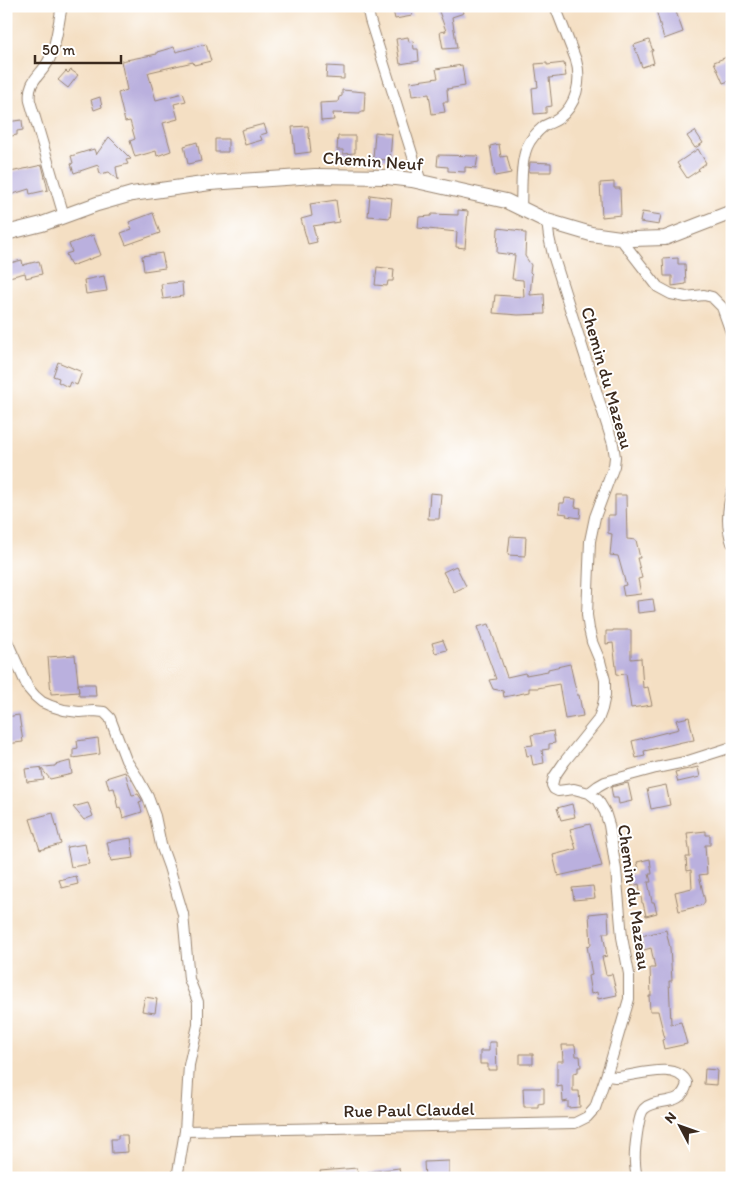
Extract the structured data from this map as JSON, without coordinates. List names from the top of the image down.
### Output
{
  "streets": {
    "main road": ["Chemin Neuf"],
    "street": ["Chemin du Mazeau", "Rue Paul Claudel"]
  },
  "crossings": [
    ["Chemin Neuf", "Chemin du Mazeau"],
    ["Chemin du Mazeau", "Rue Paul Claudel"]
  ],
  "scale_bar": "50 m",
  "north": "top left"
}
